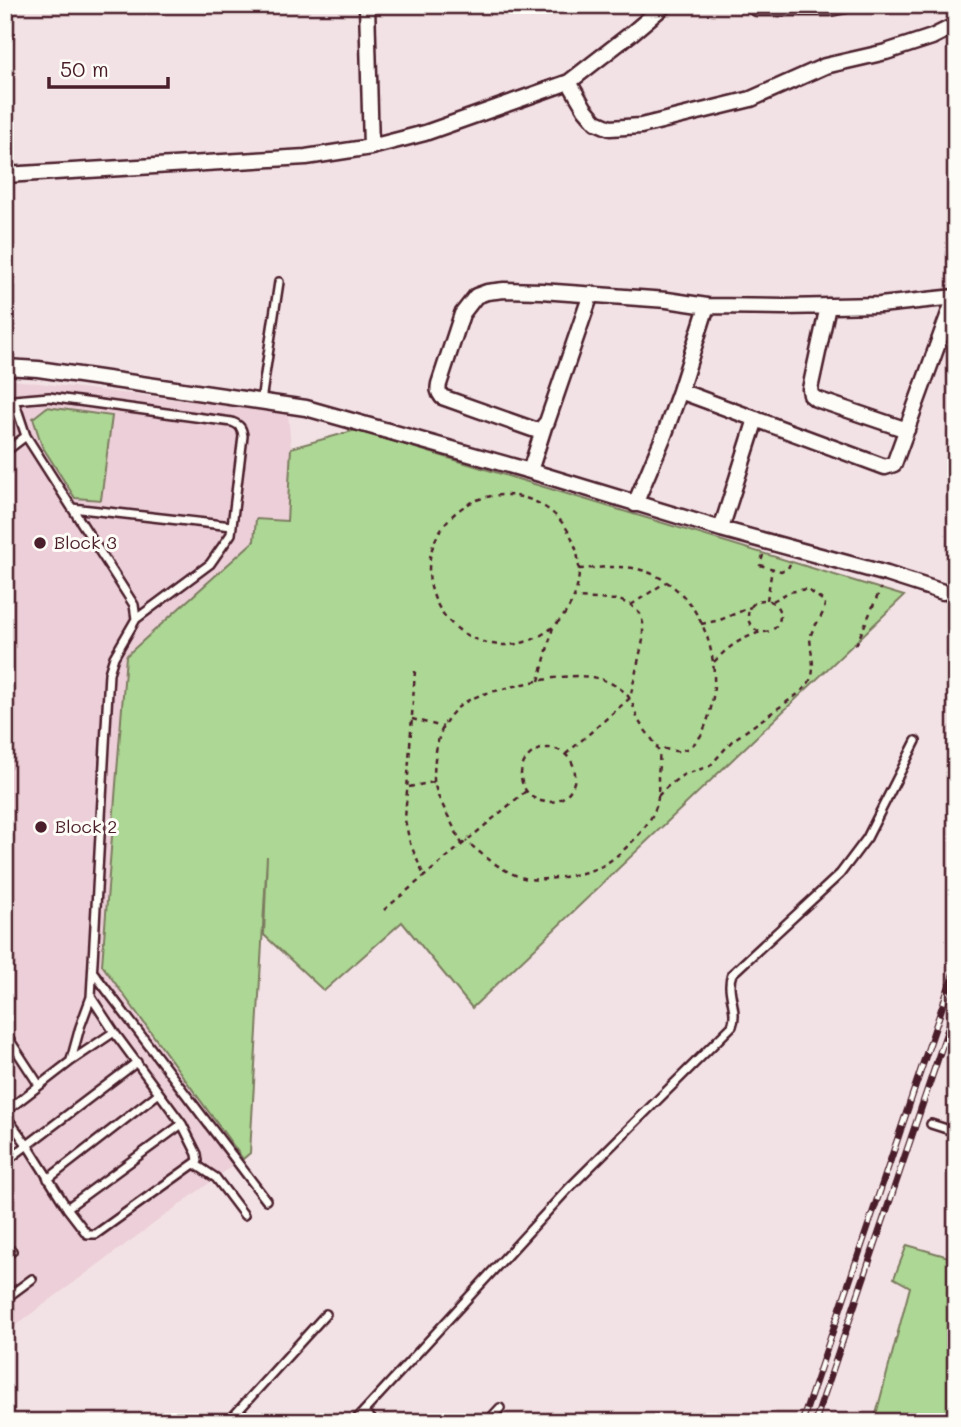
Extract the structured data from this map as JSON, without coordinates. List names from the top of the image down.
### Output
{
  "places": ["Block 3", "Block 2"],
  "scale_bar": "50 m"
}
